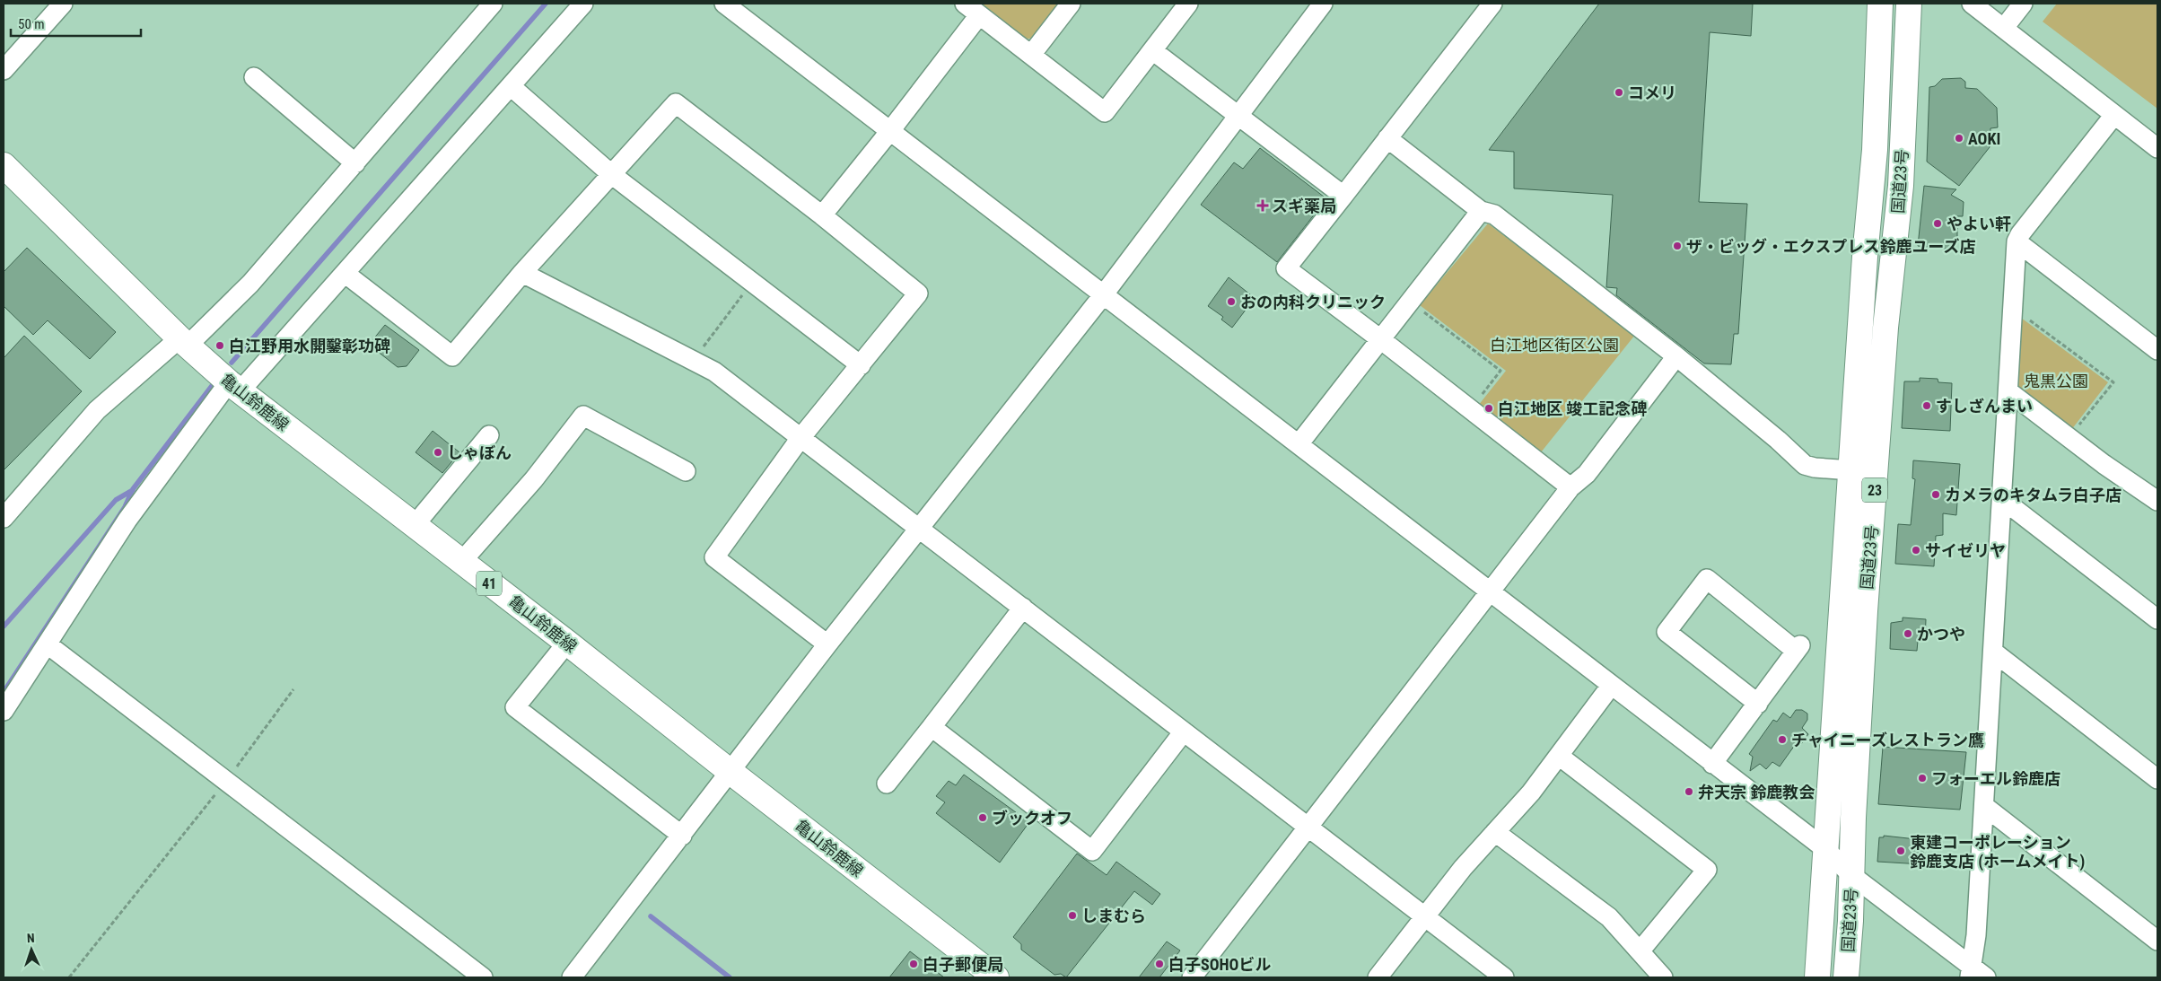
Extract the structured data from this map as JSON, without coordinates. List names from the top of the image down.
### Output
{
  "streets": {
    "main road": [
      "国道23号",
      "亀山鈴鹿線",
      "23",
      "41"
    ]
  },
  "parks": ["白江地区街区公園", "鬼黒公園"],
  "places": {
    "other": [
      "コメリ",
      "AOKI",
      "やよい軒",
      "ザ・ビッグ・エクスプレス鈴鹿ユーズ店",
      "おの内科クリニック",
      "白江野用水開鑿彰功碑",
      "すしざんまい",
      "白江地区 竣工記念碑",
      "しゃぼん",
      "カメラのキタムラ白子店",
      "サイゼリヤ",
      "かつや",
      "チャイニーズレストラン鷹",
      "フォーエル鈴鹿店",
      "弁天宗 鈴鹿教会",
      "ブックオフ",
      "東建コーポレーション 鈴鹿支店 (ホームメイト)",
      "しまむら",
      "白子郵便局",
      "白子SOHOビル"
    ],
    "health": ["スギ薬局"]
  },
  "scale_bar": "50 m",
  "north": "top"
}
